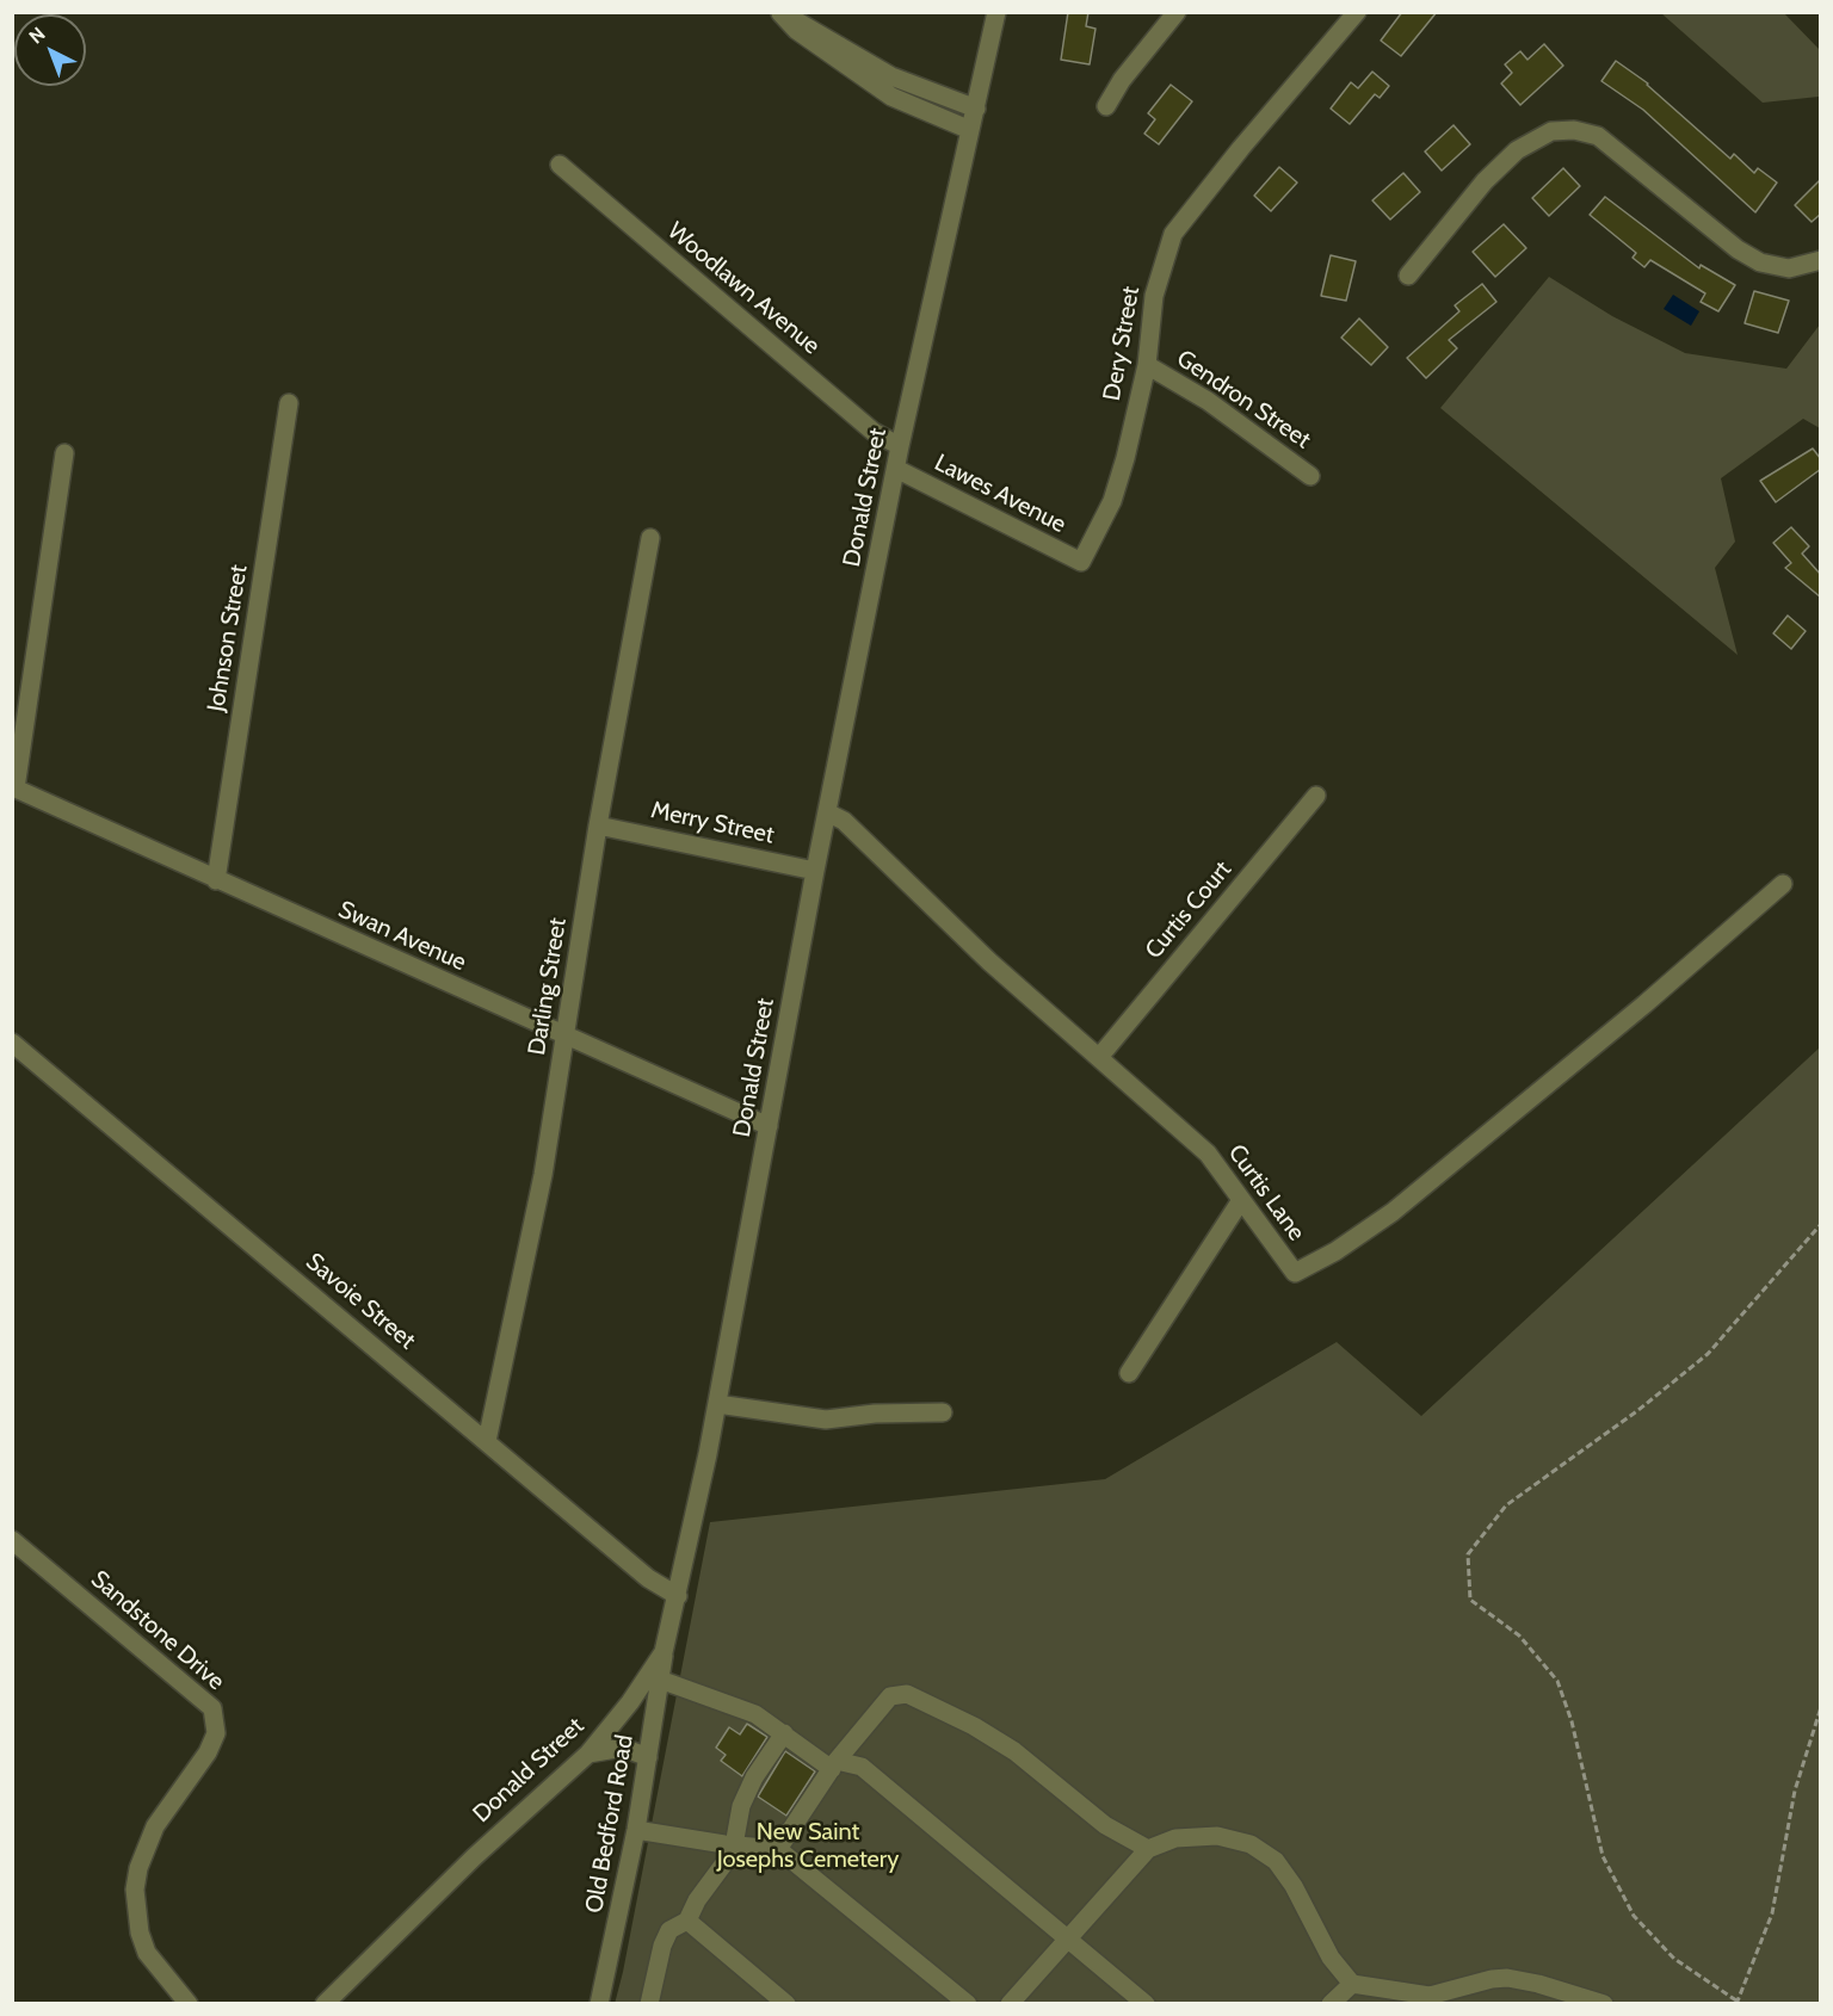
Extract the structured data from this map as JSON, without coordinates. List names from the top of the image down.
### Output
{
  "streets": {
    "street": [
      "Woodlawn Avenue",
      "Dery Street",
      "Gendron Street",
      "Lawes Avenue",
      "Donald Street",
      "Johnson Street",
      "Merry Street",
      "Curtis Court",
      "Swan Avenue",
      "Darling Street",
      "Curtis Lane",
      "Savoie Street",
      "Sandstone Drive",
      "Old Bedford Road"
    ]
  },
  "crossings": [
    ["Woodlawn Avenue", "Donald Street"],
    ["Dery Street", "Gendron Street"],
    ["Dery Street", "Lawes Avenue"],
    ["Lawes Avenue", "Donald Street"],
    ["Donald Street", "Merry Street"],
    ["Donald Street", "Swan Avenue"],
    ["Donald Street", "Curtis Lane"],
    ["Donald Street", "Savoie Street"],
    ["Donald Street", "Old Bedford Road"],
    ["Johnson Street", "Swan Avenue"],
    ["Merry Street", "Darling Street"],
    ["Curtis Court", "Curtis Lane"],
    ["Swan Avenue", "Darling Street"],
    ["Darling Street", "Savoie Street"]
  ],
  "parks": ["New Saint Josephs Cemetery"],
  "north": "top left"
}
